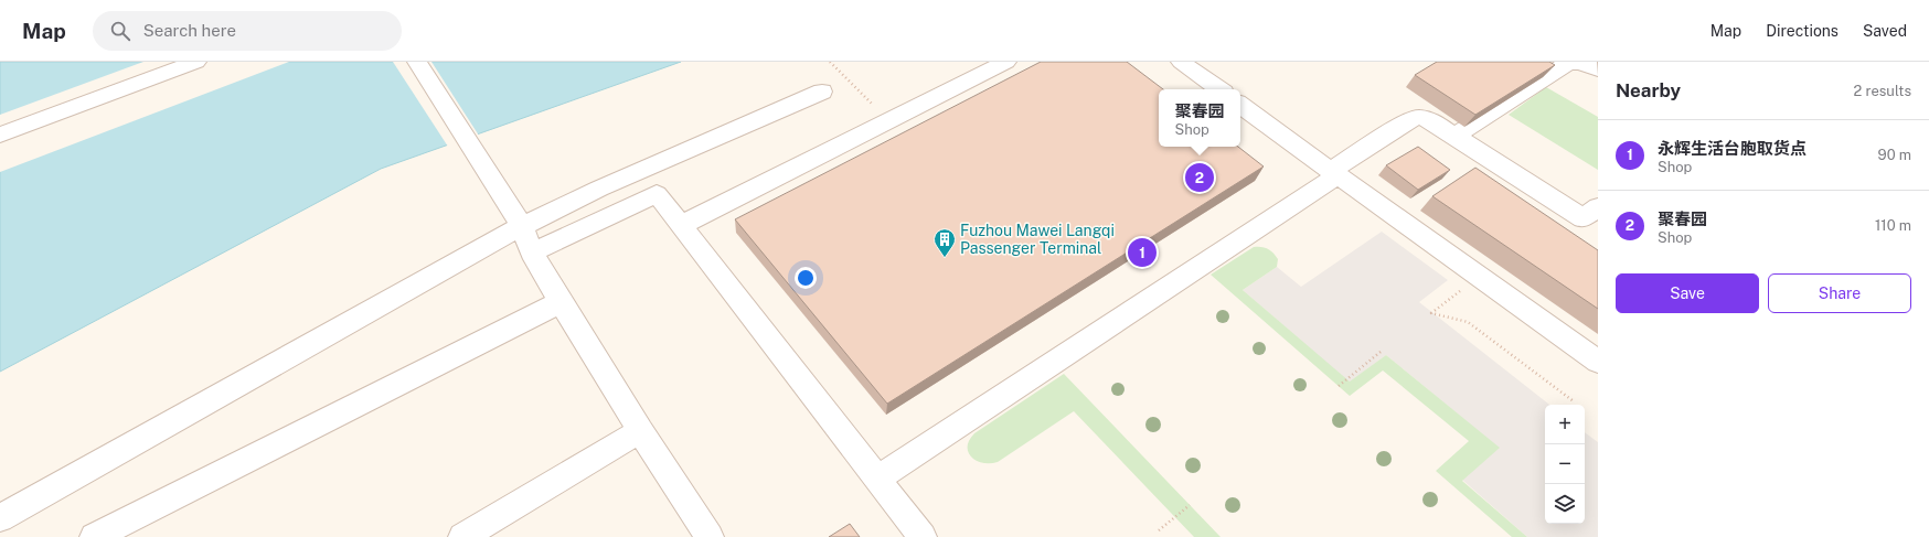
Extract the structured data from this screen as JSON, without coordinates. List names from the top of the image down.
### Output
{
  "places": {
    "building": ["Fuzhou Mawei Langqi Passenger Terminal"]
  },
  "page": {
    "header": "Map",
    "search": "Search here",
    "nav": ["Map", "Directions", "Saved"],
    "heading": ["Nearby", "2 results"],
    "popup": ["聚春园", "Shop"],
    "list": [
      {
        "mark": "1",
        "name": "永辉生活台胞取货点",
        "note": "Shop",
        "value": "90 m"
      },
      {
        "mark": "2",
        "name": "聚春园",
        "note": "Shop",
        "value": "110 m"
      }
    ],
    "pins": ["2", "1"],
    "buttons": ["Save", "Share"],
    "map_buttons": ["+", "−"]
  }
}
